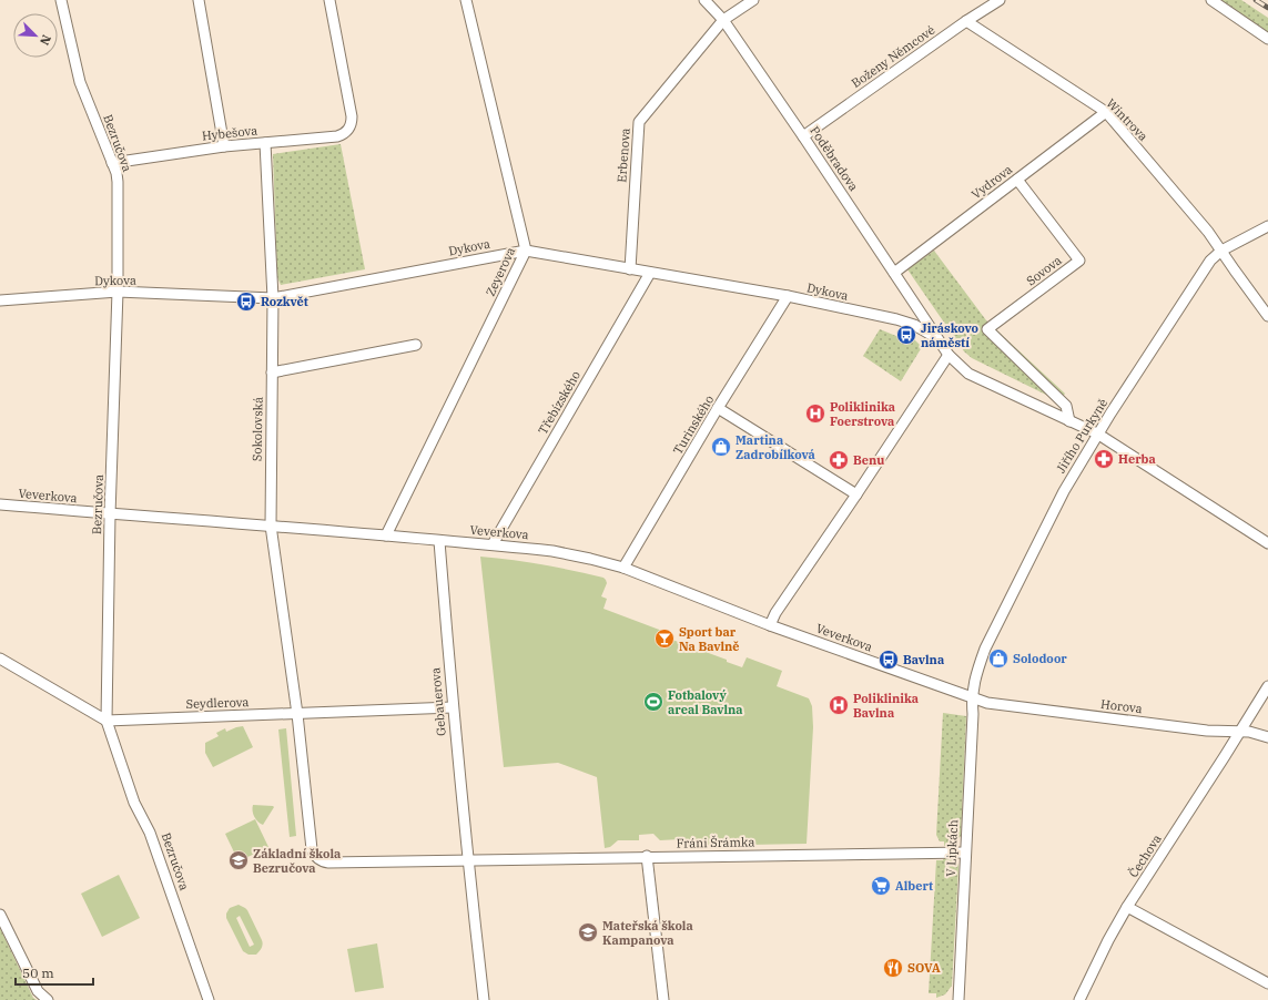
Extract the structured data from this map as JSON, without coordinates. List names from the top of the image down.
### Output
{
  "streets": {
    "street": [
      "Boženy Němcové",
      "Wintrova",
      "Hybešova",
      "Bezručova",
      "Erbenova",
      "Poděbradova",
      "Vydrova",
      "Dykova",
      "Sovova",
      "Zeyerova",
      "Třebízského",
      "Turinského",
      "Sokolovská",
      "Jiřího Purkyně",
      "Veverkova",
      "Gebauerova",
      "Seydlerova",
      "Horova",
      "Fráni Šrámka",
      "V Lipkách",
      "Čechova"
    ]
  },
  "crossings": [
    ["Boženy Němcové", "Wintrova"],
    ["Boženy Němcové", "Poděbradova"],
    ["Wintrova", "Vydrova"],
    ["Wintrova", "Jiřího Purkyně"],
    ["Hybešova", "Bezručova"],
    ["Hybešova", "Sokolovská"],
    ["Bezručova", "Dykova"],
    ["Bezručova", "Veverkova"],
    ["Bezručova", "Seydlerova"],
    ["Erbenova", "Poděbradova"],
    ["Erbenova", "Dykova"],
    ["Poděbradova", "Vydrova"],
    ["Poděbradova", "Dykova"],
    ["Vydrova", "Sovova"],
    ["Dykova", "Zeyerova"],
    ["Dykova", "Třebízského"],
    ["Dykova", "Turinského"],
    ["Dykova", "Sokolovská"],
    ["Zeyerova", "Veverkova"],
    ["Třebízského", "Veverkova"],
    ["Turinského", "Veverkova"],
    ["Sokolovská", "Veverkova"],
    ["Sokolovská", "Seydlerova"],
    ["Jiřího Purkyně", "Veverkova"],
    ["Jiřího Purkyně", "Horova"],
    ["Jiřího Purkyně", "V Lipkách"],
    ["Veverkova", "Gebauerova"],
    ["Veverkova", "Horova"],
    ["Veverkova", "V Lipkách"],
    ["Gebauerova", "Seydlerova"],
    ["Gebauerova", "Fráni Šrámka"],
    ["Horova", "V Lipkách"],
    ["Horova", "Čechova"],
    ["Fráni Šrámka", "V Lipkách"]
  ],
  "places": {
    "bus stop": ["Rozkvět", "Jiráskovo náměstí", "Bavlna"],
    "hospital": ["Poliklinika Foerstrova", "Poliklinika Bavlna"],
    "shop": ["Martina Zadrobílková", "Solodoor"],
    "pharmacy": ["Herba", "Benu"],
    "bar": ["Sport bar Na Bavlně"],
    "sports": ["Fotbalový areal Bavlna"],
    "school or university": ["Základní škola Bezručova", "Mateřská škola Kampanova"],
    "supermarket": ["Albert"],
    "restaurant": ["SOVA"]
  },
  "scale_bar": "50 m",
  "north": "bottom right"
}
